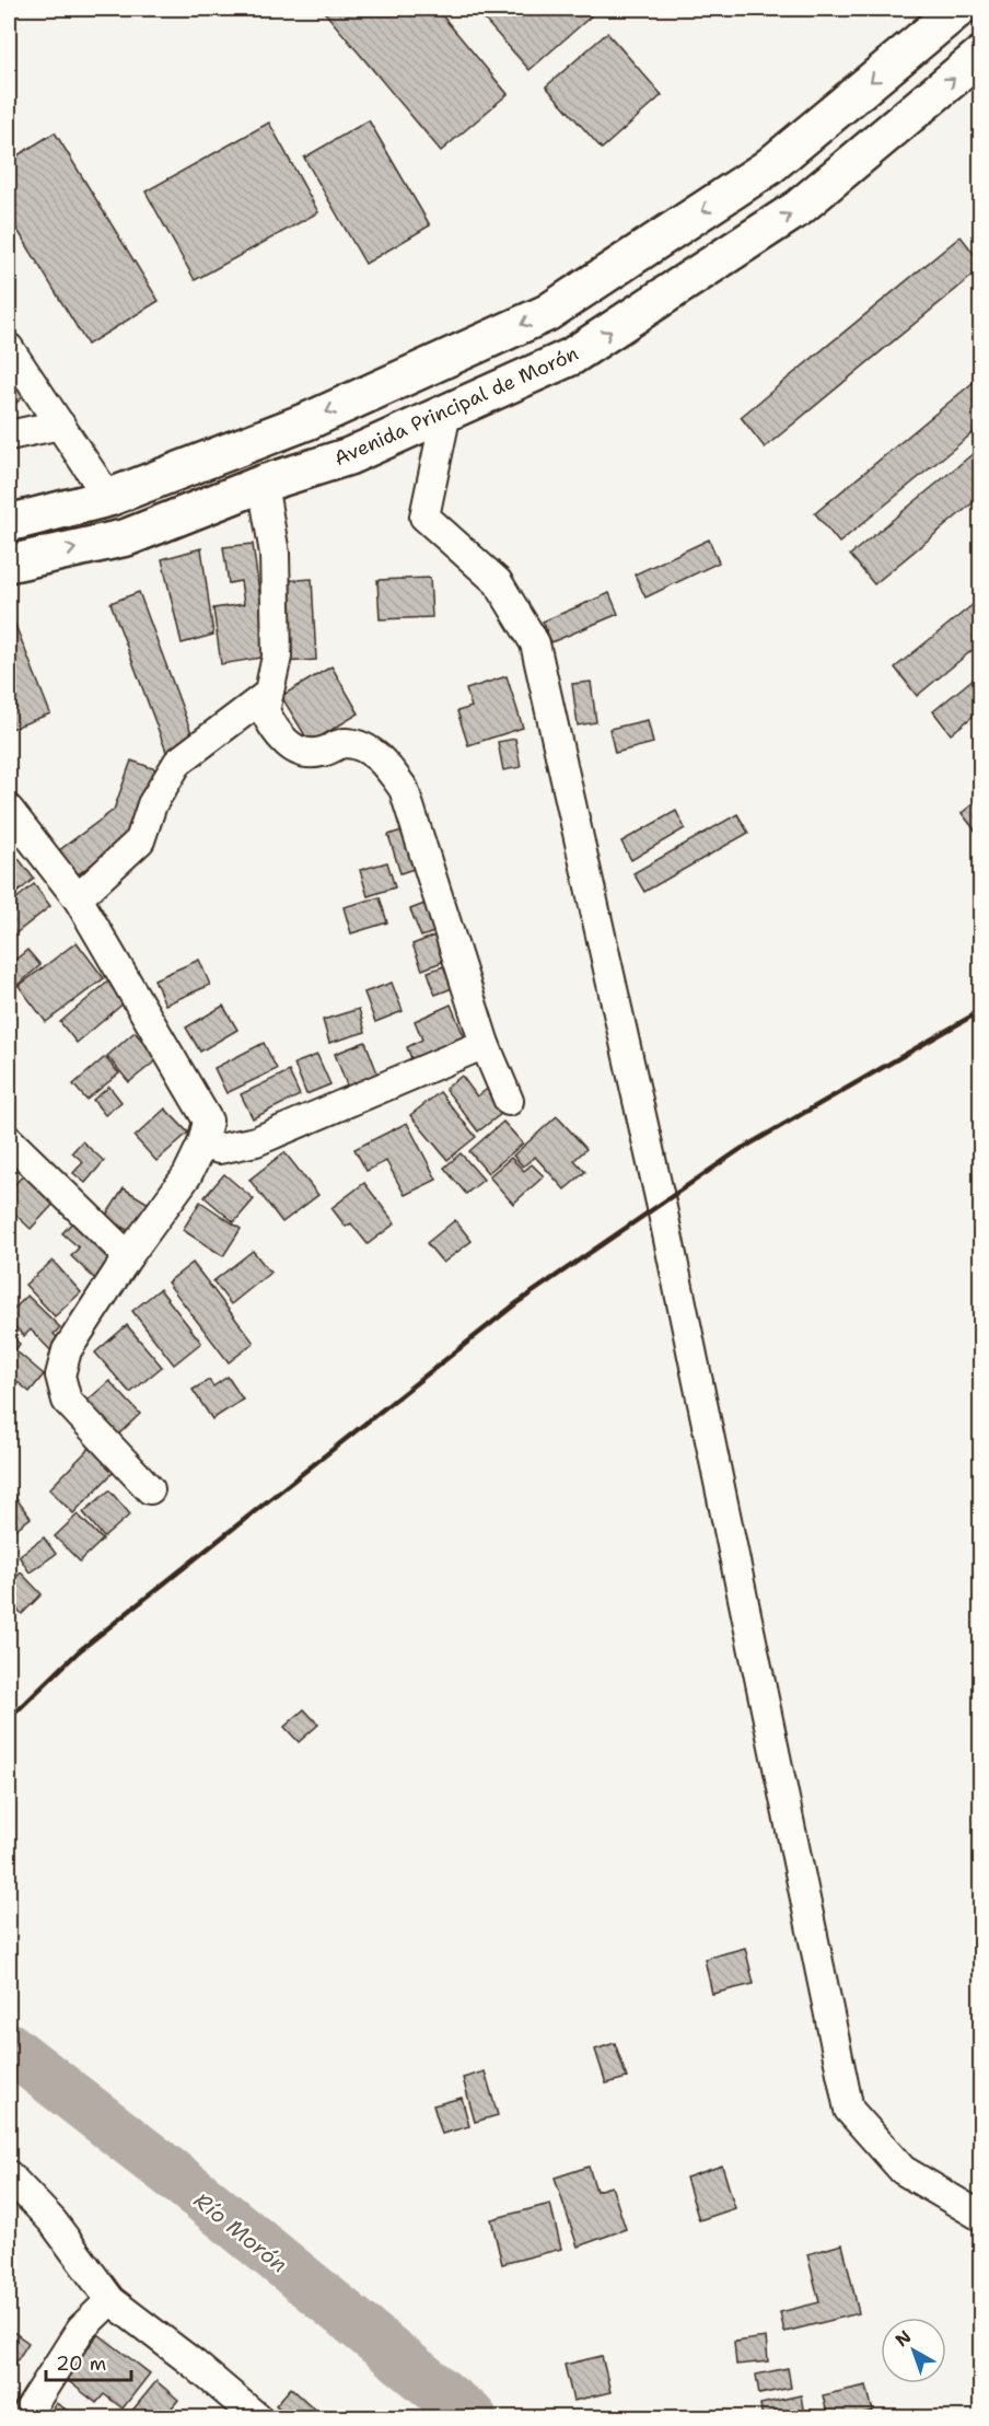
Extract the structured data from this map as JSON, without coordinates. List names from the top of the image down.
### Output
{
  "streets": {
    "main road": ["Avenida Principal de Morón"]
  },
  "water": ["Río Morón"],
  "scale_bar": "20 m",
  "north": "top left"
}
